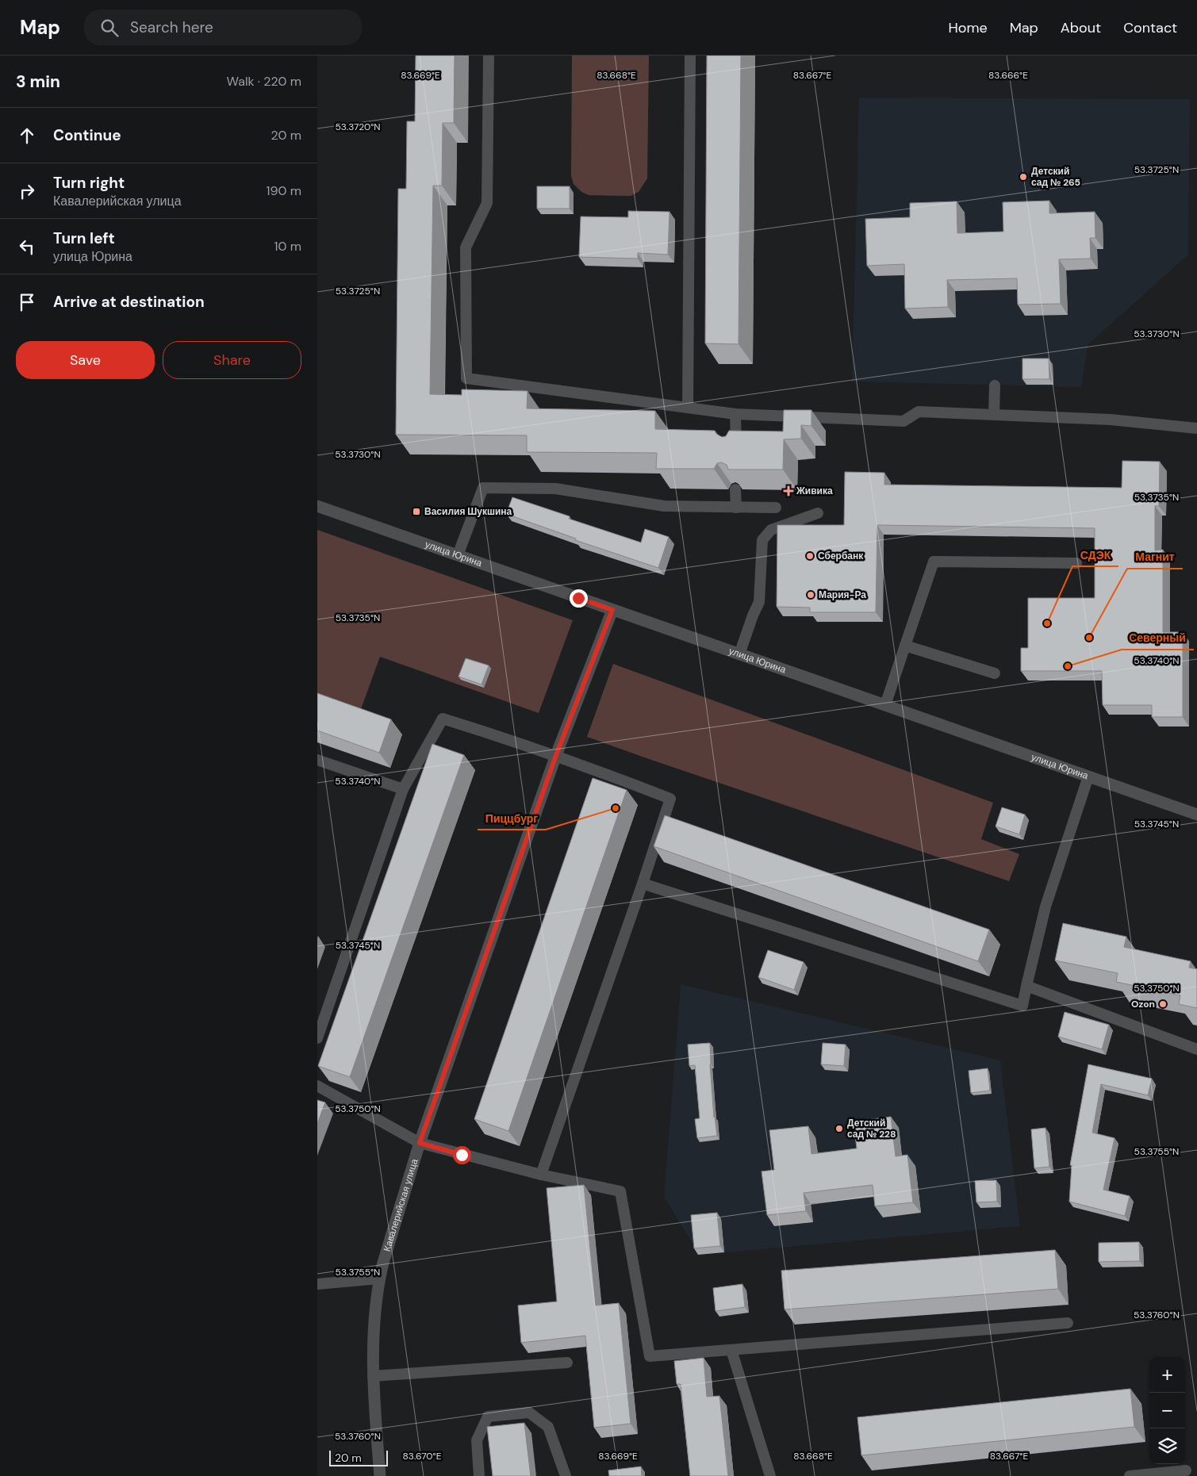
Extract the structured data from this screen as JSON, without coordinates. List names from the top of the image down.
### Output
{
  "streets": {
    "street": ["улица Юрина", "Кавалерийская улица"]
  },
  "crossings": [
    ["улица Юрина", "Кавалерийская улица"]
  ],
  "places": {
    "other": [
      "Детский сад № 265",
      "Сбербанк",
      "Мария-Ра",
      "СДЭК",
      "Магнит",
      "Северный",
      "Пиццбург",
      "Ozon",
      "Детский сад № 228"
    ],
    "health": ["Живика"],
    "transit": ["Василия Шукшина"]
  },
  "scale_bar": "20 m",
  "page": {
    "header": "Map",
    "search": "Search here",
    "nav": [
      "Home",
      "Map",
      "About",
      "Contact"
    ],
    "heading": ["3 min", "Walk · 220 m"],
    "list": [
      ["Continue", "20 m"],
      ["Turn right", "Кавалерийская улица", "190 m"],
      ["Turn left", "улица Юрина", "10 m"],
      "Arrive at destination"
    ],
    "buttons": ["Save", "Share"],
    "map_buttons": ["+", "−"],
    "scale": "20 m"
  },
  "coordinates": [
    "83.669°E",
    "83.668°E",
    "83.667°E",
    "83.666°E",
    "53.3720°N",
    "53.3725°N",
    "53.3730°N",
    "53.3735°N",
    "53.3740°N",
    "53.3745°N",
    "53.3750°N",
    "53.3755°N",
    "53.3760°N",
    "83.670°E"
  ]
}
